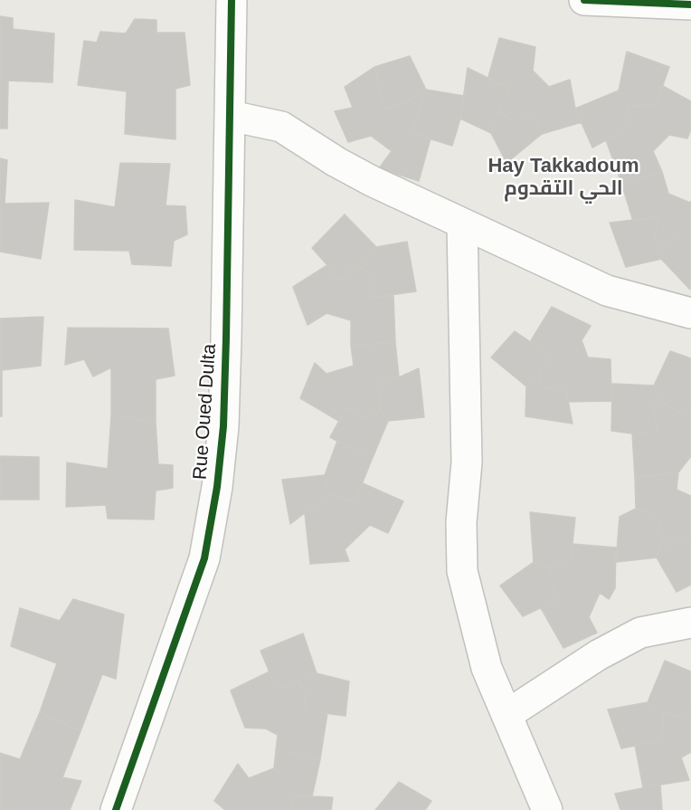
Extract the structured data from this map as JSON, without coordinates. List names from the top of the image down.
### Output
{
  "streets": {
    "street": ["Rue Oued Dulta"]
  },
  "districts": ["Hay Takkadoum الحي التقدوم"]
}
